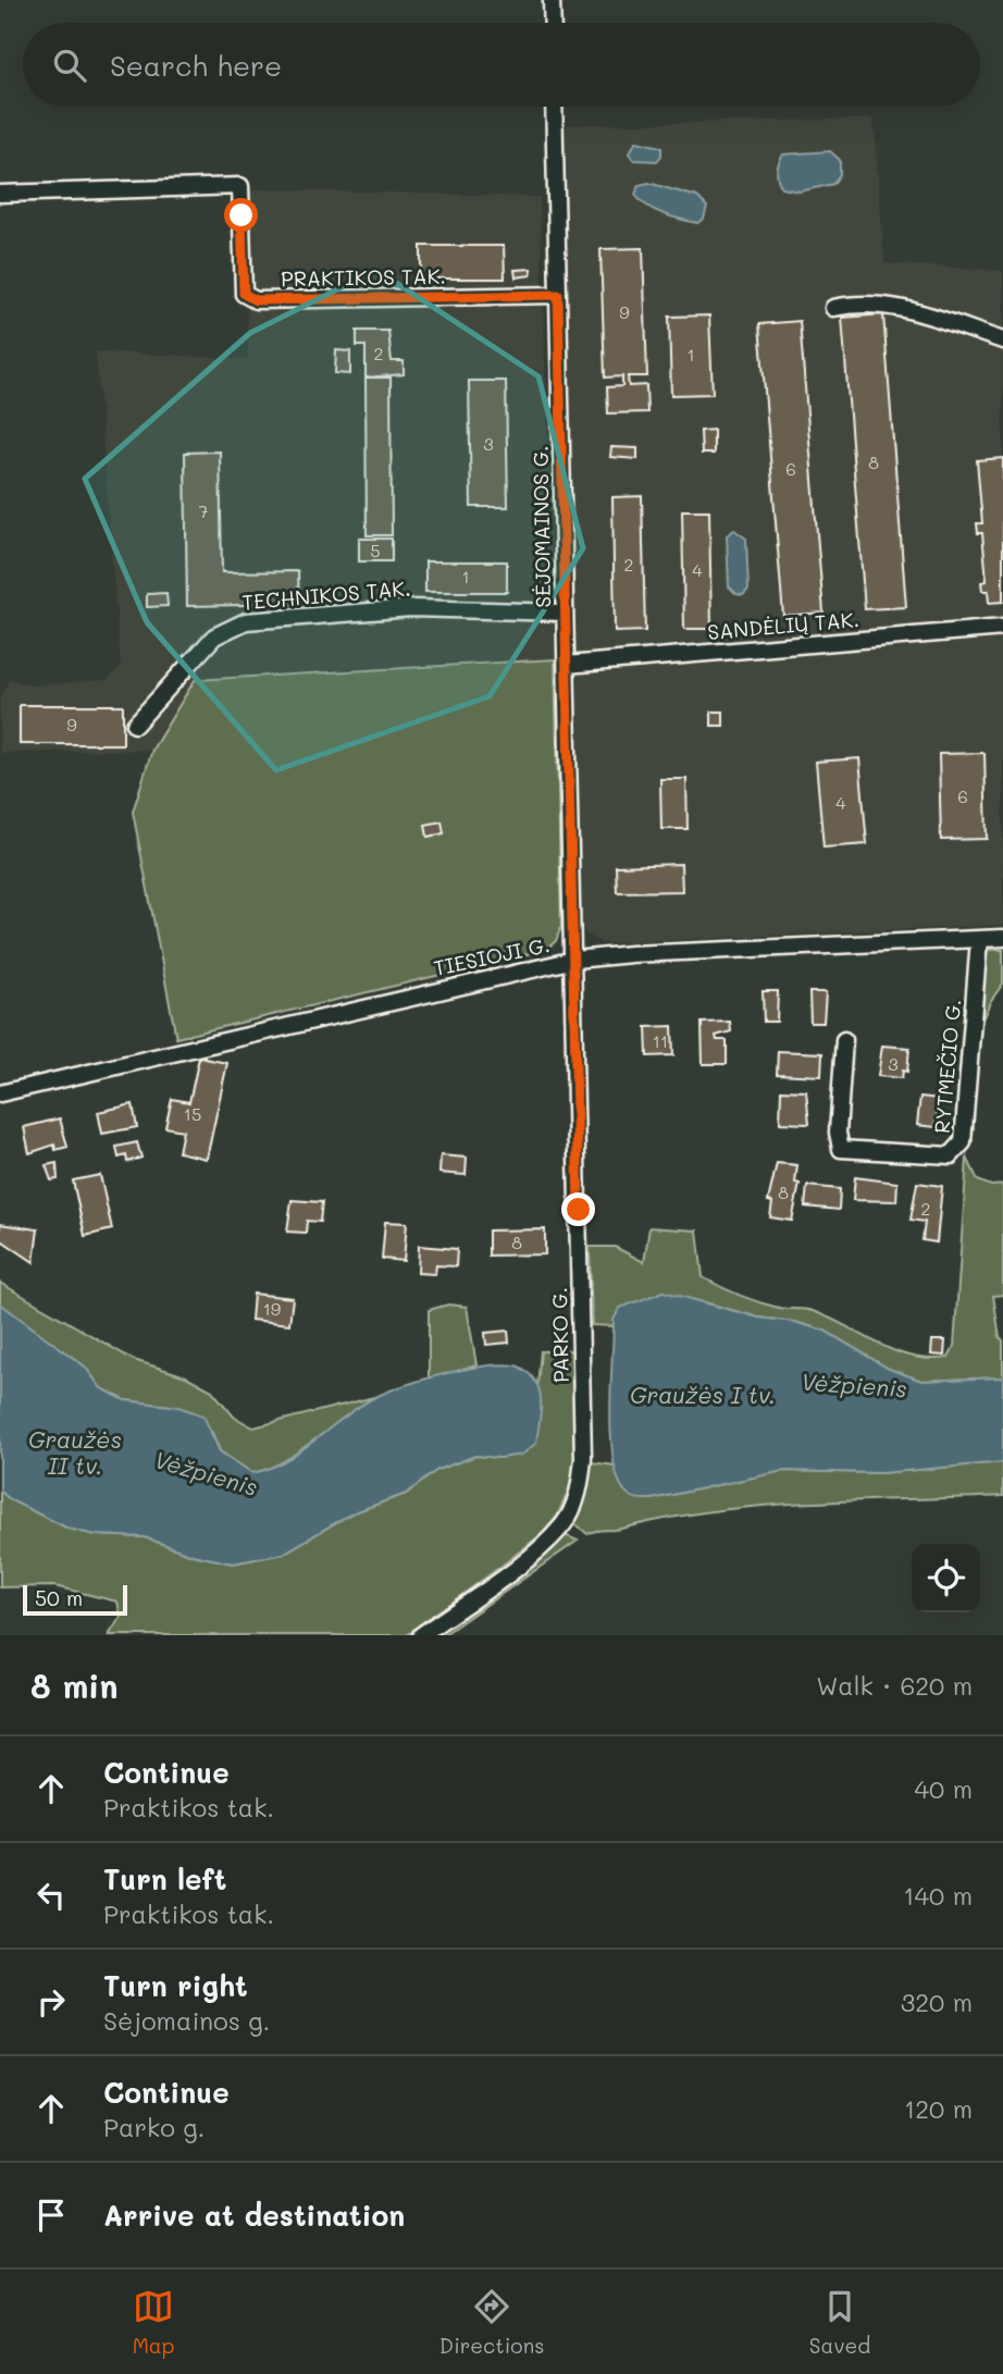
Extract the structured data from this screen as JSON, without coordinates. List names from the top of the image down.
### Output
{
  "streets": {
    "street": [
      "PRAKTIKOS TAK.",
      "SĖJOMAINOS G.",
      "TECHNIKOS TAK.",
      "SANDĖLIŲ TAK.",
      "TIESIOJI G.",
      "RYTMEČIO G.",
      "PARKO G."
    ]
  },
  "crossings": [
    ["PRAKTIKOS TAK.", "SĖJOMAINOS G."],
    ["SĖJOMAINOS G.", "TECHNIKOS TAK."],
    ["SĖJOMAINOS G.", "SANDĖLIŲ TAK."],
    ["SĖJOMAINOS G.", "TIESIOJI G."],
    ["SĖJOMAINOS G.", "PARKO G."],
    ["TIESIOJI G.", "RYTMEČIO G."],
    ["TIESIOJI G.", "PARKO G."]
  ],
  "water": ["Vėžpienis", "Graužės I tv.", "Graužės II tv."],
  "house_numbers": [
    "9",
    "2",
    "1",
    "3",
    "8",
    "6",
    "7",
    "5",
    "2",
    "4",
    "1",
    "9",
    "6",
    "4",
    "11",
    "3",
    "15",
    "8",
    "2",
    "8",
    "19"
  ],
  "scale_bar": "50 m",
  "page": {
    "search": "Search here",
    "scale": "50 m",
    "heading": ["8 min", "Walk · 620 m"],
    "list": [
      ["Continue", "Praktikos tak.", "40 m"],
      ["Turn left", "Praktikos tak.", "140 m"],
      ["Turn right", "Sėjomainos g.", "320 m"],
      ["Continue", "Parko g.", "120 m"],
      "Arrive at destination"
    ],
    "nav": ["Map", "Directions", "Saved"]
  }
}
